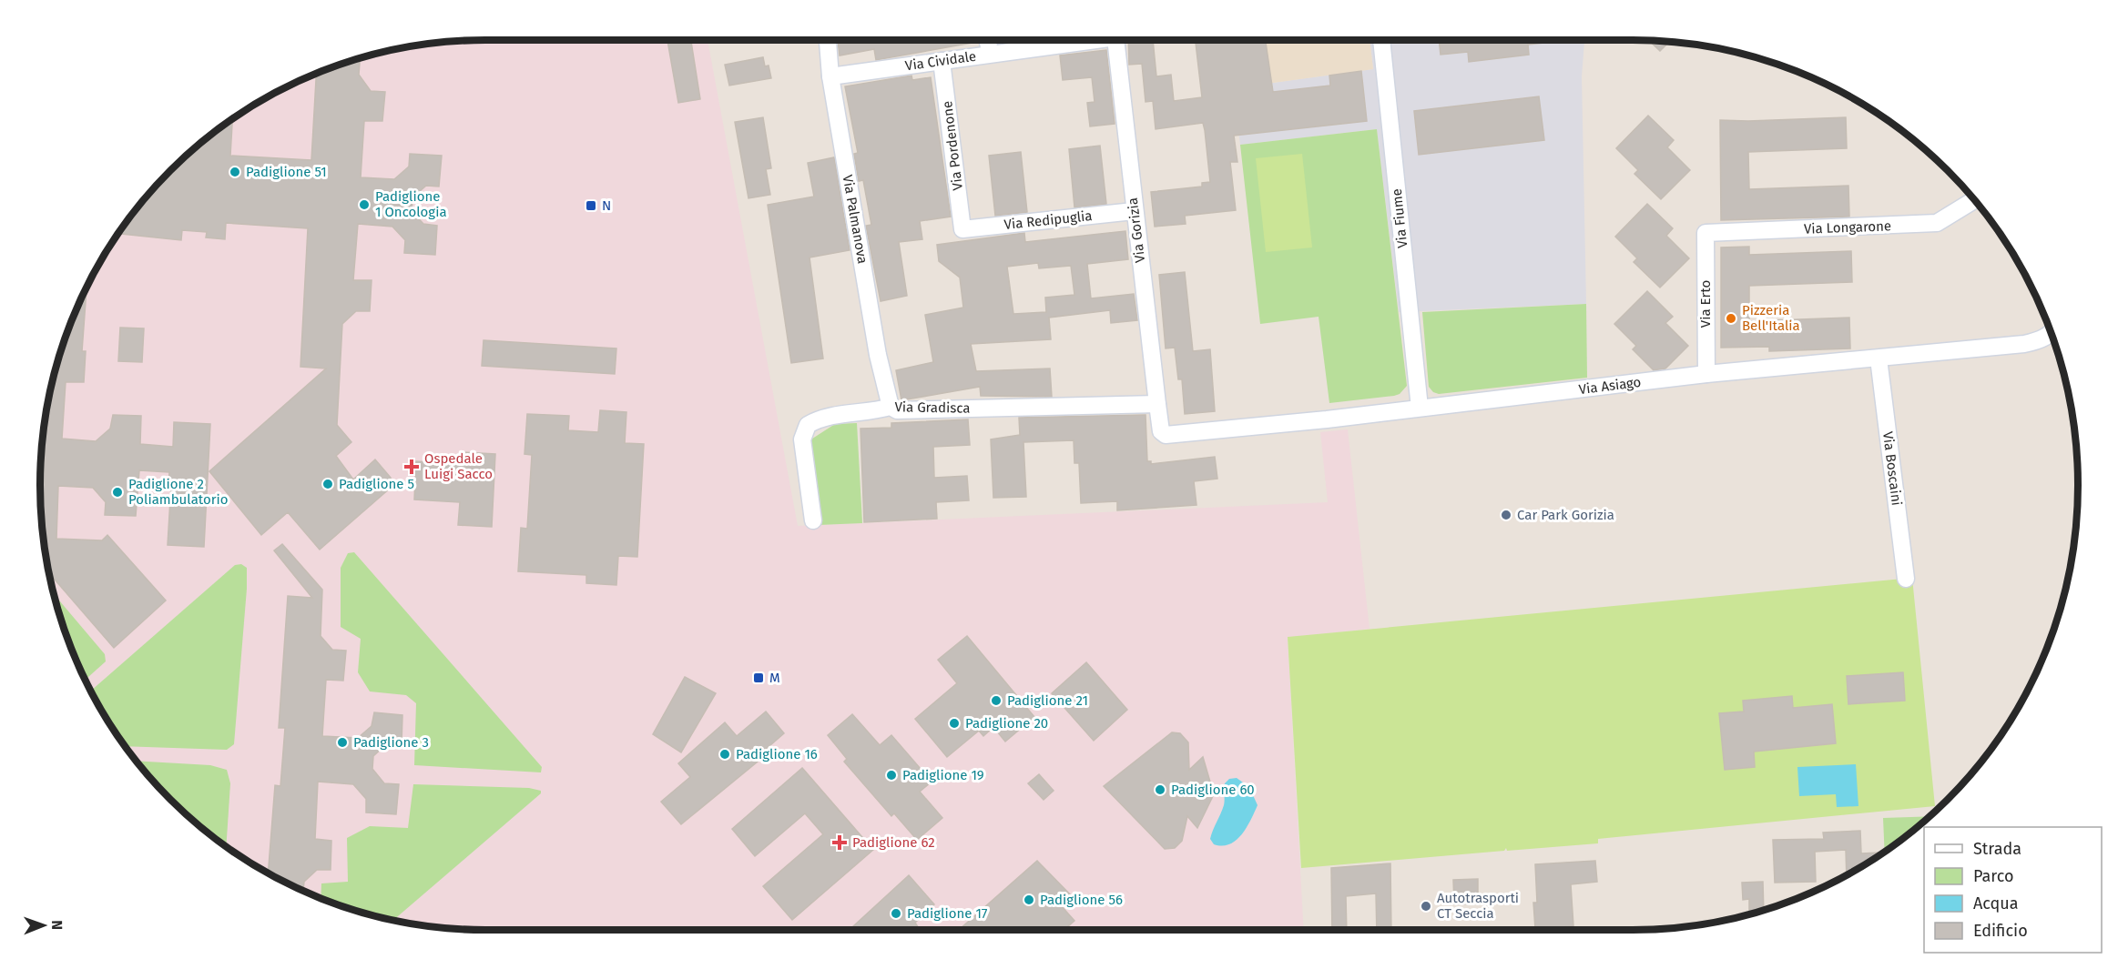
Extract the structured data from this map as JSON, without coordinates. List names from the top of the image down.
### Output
{
  "streets": {
    "street": [
      "Via Cividale",
      "Via Pordenone",
      "Via Fiume",
      "Via Palmanova",
      "Via Redipuglia",
      "Via Longarone",
      "Via Gorizia",
      "Via Erto",
      "Via Asiago",
      "Via Gradisca",
      "Via Boscaini"
    ]
  },
  "crossings": [
    ["Via Cividale", "Via Pordenone"],
    ["Via Cividale", "Via Palmanova"],
    ["Via Pordenone", "Via Redipuglia"],
    ["Via Fiume", "Via Asiago"],
    ["Via Palmanova", "Via Gradisca"],
    ["Via Redipuglia", "Via Gorizia"],
    ["Via Longarone", "Via Erto"],
    ["Via Gorizia", "Via Asiago"],
    ["Via Gorizia", "Via Gradisca"],
    ["Via Erto", "Via Asiago"],
    ["Via Asiago", "Via Boscaini"]
  ],
  "places": {
    "other": [
      "Padiglione 51",
      "Padiglione 1 Oncologia",
      "Pizzeria Bell'Italia",
      "Padiglione 5",
      "Padiglione 2 Poliambulatorio",
      "Car Park Gorizia",
      "Padiglione 21",
      "Padiglione 20",
      "Padiglione 3",
      "Padiglione 16",
      "Padiglione 19",
      "Padiglione 60",
      "Padiglione 56",
      "Autotrasporti CT Seccia",
      "Padiglione 17"
    ],
    "transit": ["N", "M"],
    "health": ["Ospedale Luigi Sacco", "Padiglione 62"]
  },
  "legend": [
    "Strada",
    "Parco",
    "Acqua",
    "Edificio"
  ],
  "north": "right"
}
